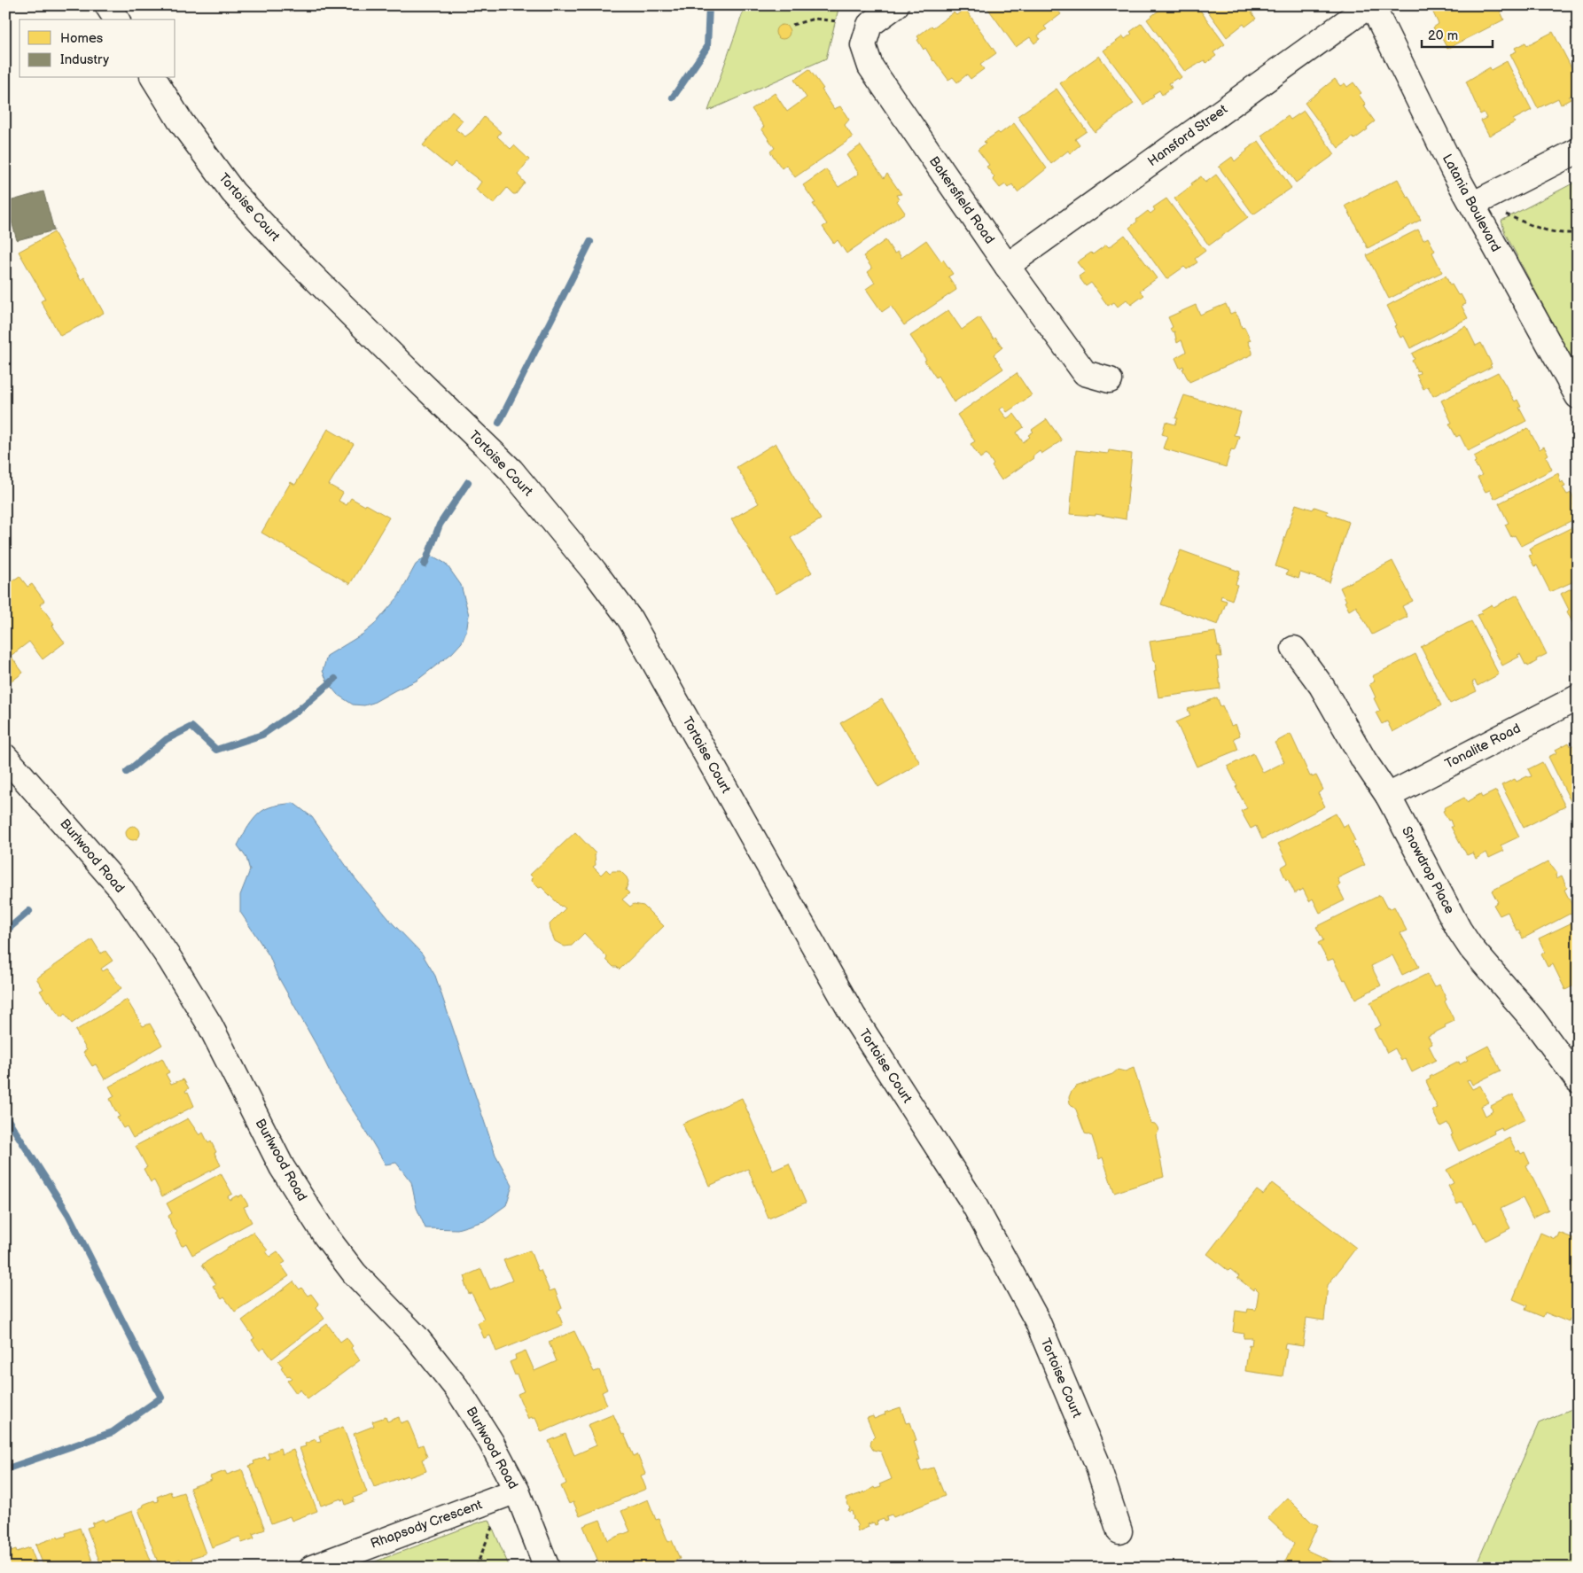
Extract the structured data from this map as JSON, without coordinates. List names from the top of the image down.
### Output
{
  "streets": {
    "street": [
      "Hansford Street",
      "Bakersfield Road",
      "Latania Boulevard",
      "Tortoise Court",
      "Tonalite Road",
      "Burlwood Road",
      "Snowdrop Place",
      "Rhapsody Crescent"
    ]
  },
  "crossings": [
    ["Hansford Street", "Bakersfield Road"],
    ["Hansford Street", "Latania Boulevard"],
    ["Tonalite Road", "Snowdrop Place"],
    ["Burlwood Road", "Rhapsody Crescent"]
  ],
  "legend": ["Homes", "Industry"],
  "scale_bar": "20 m"
}
